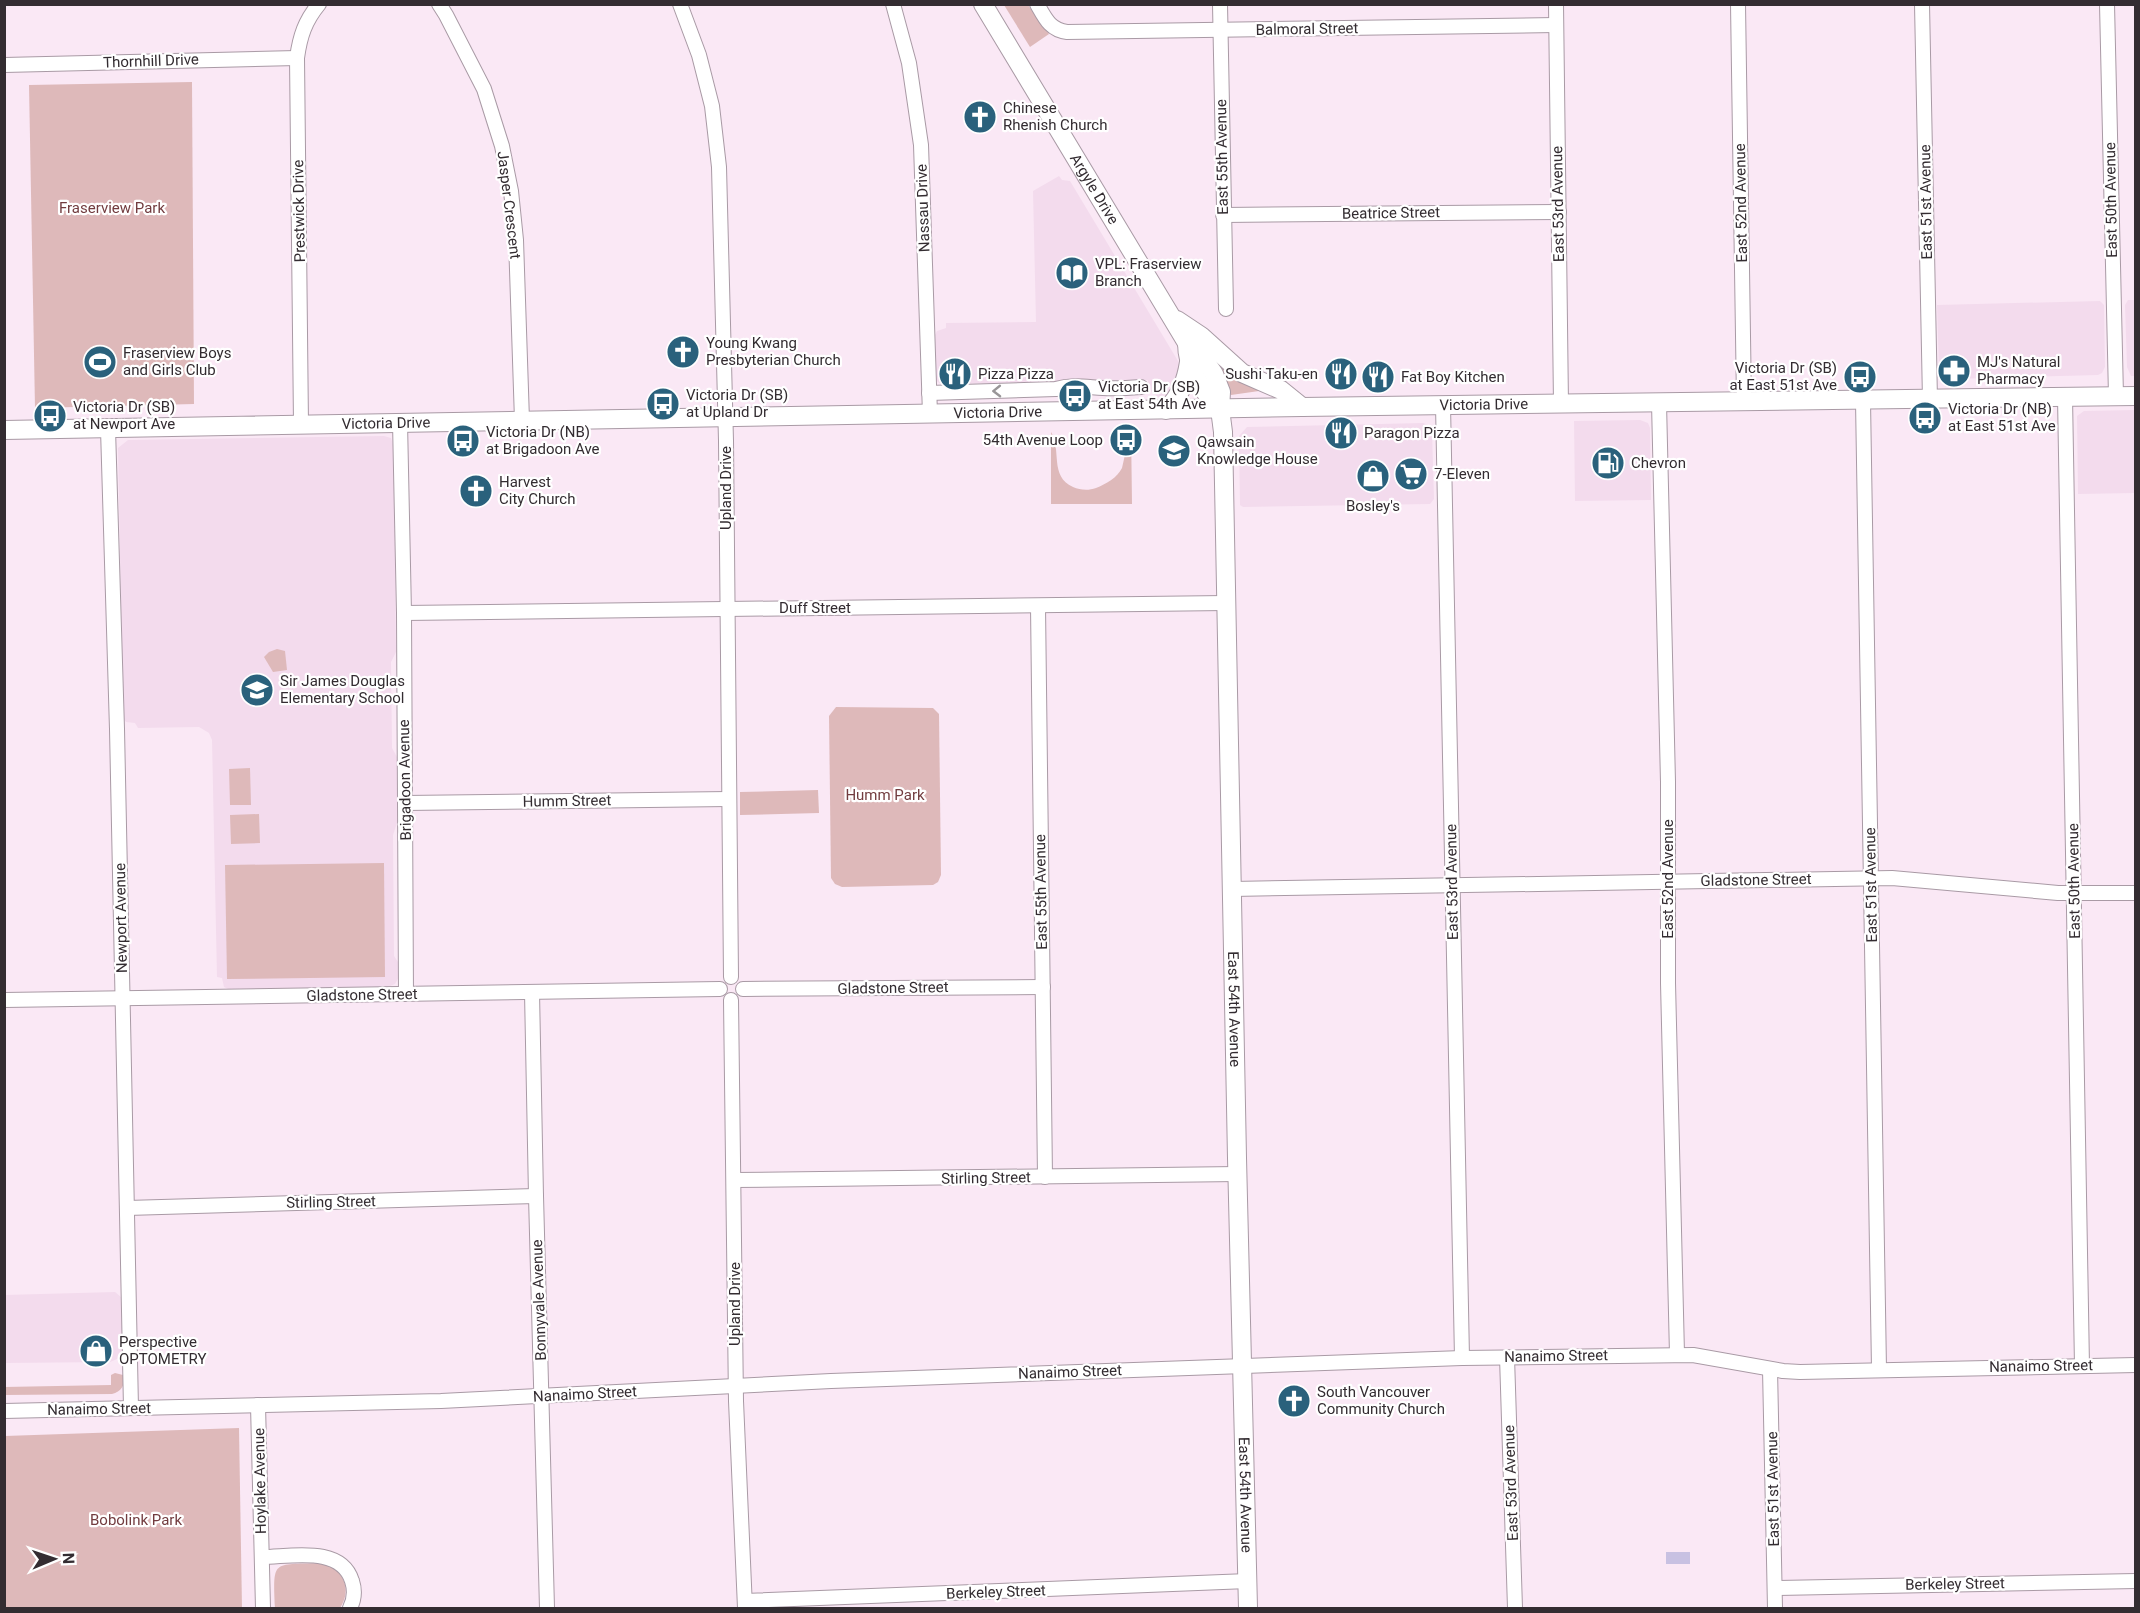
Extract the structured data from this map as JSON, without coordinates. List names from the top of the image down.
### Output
{
  "streets": {
    "street": [
      "Balmoral Street",
      "Thornhill Drive",
      "East 55th Avenue",
      "Argyle Drive",
      "East 50th Avenue",
      "East 51st Avenue",
      "East 52nd Avenue",
      "East 53rd Avenue",
      "Jasper Crescent",
      "Nassau Drive",
      "Prestwick Drive",
      "Beatrice Street",
      "Victoria Drive",
      "Upland Drive",
      "Duff Street",
      "Brigadoon Avenue",
      "Humm Street",
      "Gladstone Street",
      "Newport Avenue",
      "East 54th Avenue",
      "Stirling Street",
      "Bonnyvale Avenue",
      "Nanaimo Street",
      "Hoylake Avenue",
      "Berkeley Street"
    ]
  },
  "crossings": [
    ["Balmoral Street", "East 55th Avenue"],
    ["Balmoral Street", "East 53rd Avenue"],
    ["Thornhill Drive", "Prestwick Drive"],
    ["East 55th Avenue", "Beatrice Street"],
    ["East 55th Avenue", "Duff Street"],
    ["East 55th Avenue", "Gladstone Street"],
    ["East 55th Avenue", "Stirling Street"],
    ["Argyle Drive", "Victoria Drive"],
    ["Argyle Drive", "East 54th Avenue"],
    ["East 50th Avenue", "Victoria Drive"],
    ["East 50th Avenue", "Gladstone Street"],
    ["East 50th Avenue", "Nanaimo Street"],
    ["East 51st Avenue", "Victoria Drive"],
    ["East 51st Avenue", "Gladstone Street"],
    ["East 51st Avenue", "Nanaimo Street"],
    ["East 51st Avenue", "Berkeley Street"],
    ["East 52nd Avenue", "Victoria Drive"],
    ["East 52nd Avenue", "Gladstone Street"],
    ["East 52nd Avenue", "Nanaimo Street"],
    ["East 53rd Avenue", "Beatrice Street"],
    ["East 53rd Avenue", "Victoria Drive"],
    ["East 53rd Avenue", "Gladstone Street"],
    ["East 53rd Avenue", "Nanaimo Street"],
    ["Jasper Crescent", "Victoria Drive"],
    ["Nassau Drive", "Victoria Drive"],
    ["Prestwick Drive", "Victoria Drive"],
    ["Victoria Drive", "Upland Drive"],
    ["Victoria Drive", "Brigadoon Avenue"],
    ["Victoria Drive", "Newport Avenue"],
    ["Victoria Drive", "East 54th Avenue"],
    ["Upland Drive", "Duff Street"],
    ["Upland Drive", "Humm Street"],
    ["Upland Drive", "Gladstone Street"],
    ["Upland Drive", "Stirling Street"],
    ["Upland Drive", "Nanaimo Street"],
    ["Upland Drive", "Berkeley Street"],
    ["Duff Street", "Brigadoon Avenue"],
    ["Duff Street", "East 54th Avenue"],
    ["Brigadoon Avenue", "Humm Street"],
    ["Brigadoon Avenue", "Gladstone Street"],
    ["Gladstone Street", "Newport Avenue"],
    ["Gladstone Street", "East 54th Avenue"],
    ["Gladstone Street", "Bonnyvale Avenue"],
    ["Newport Avenue", "Stirling Street"],
    ["Newport Avenue", "Nanaimo Street"],
    ["East 54th Avenue", "Stirling Street"],
    ["East 54th Avenue", "Nanaimo Street"],
    ["East 54th Avenue", "Berkeley Street"],
    ["Stirling Street", "Bonnyvale Avenue"],
    ["Bonnyvale Avenue", "Nanaimo Street"],
    ["Nanaimo Street", "Hoylake Avenue"]
  ],
  "parks": ["Fraserview Park", "Humm Park", "Bobolink Park"],
  "places": {
    "church": [
      "Chinese Rhenish Church",
      "Young Kwang Presbyterian Church",
      "Harvest City Church",
      "South Vancouver Community Church"
    ],
    "library": ["VPL: Fraserview Branch"],
    "sports": ["Fraserview Boys and Girls Club"],
    "pharmacy": ["MJ's Natural Pharmacy"],
    "restaurant": [
      "Pizza Pizza",
      "Sushi Taku-en",
      "Fat Boy Kitchen",
      "Paragon Pizza"
    ],
    "bus stop": [
      "Victoria Dr (SB) at East 51st Ave",
      "Victoria Dr (SB) at East 54th Ave",
      "Victoria Dr (SB) at Upland Dr",
      "Victoria Dr (SB) at Newport Ave",
      "Victoria Dr (NB) at East 51st Ave",
      "54th Avenue Loop",
      "Victoria Dr (NB) at Brigadoon Ave"
    ],
    "school or university": ["Qawsain Knowledge House", "Sir James Douglas Elementary School"],
    "fuel station": ["Chevron"],
    "supermarket": ["7-Eleven"],
    "shop": ["Bosley's", "Perspective OPTOMETRY"]
  },
  "north": "right"
}
